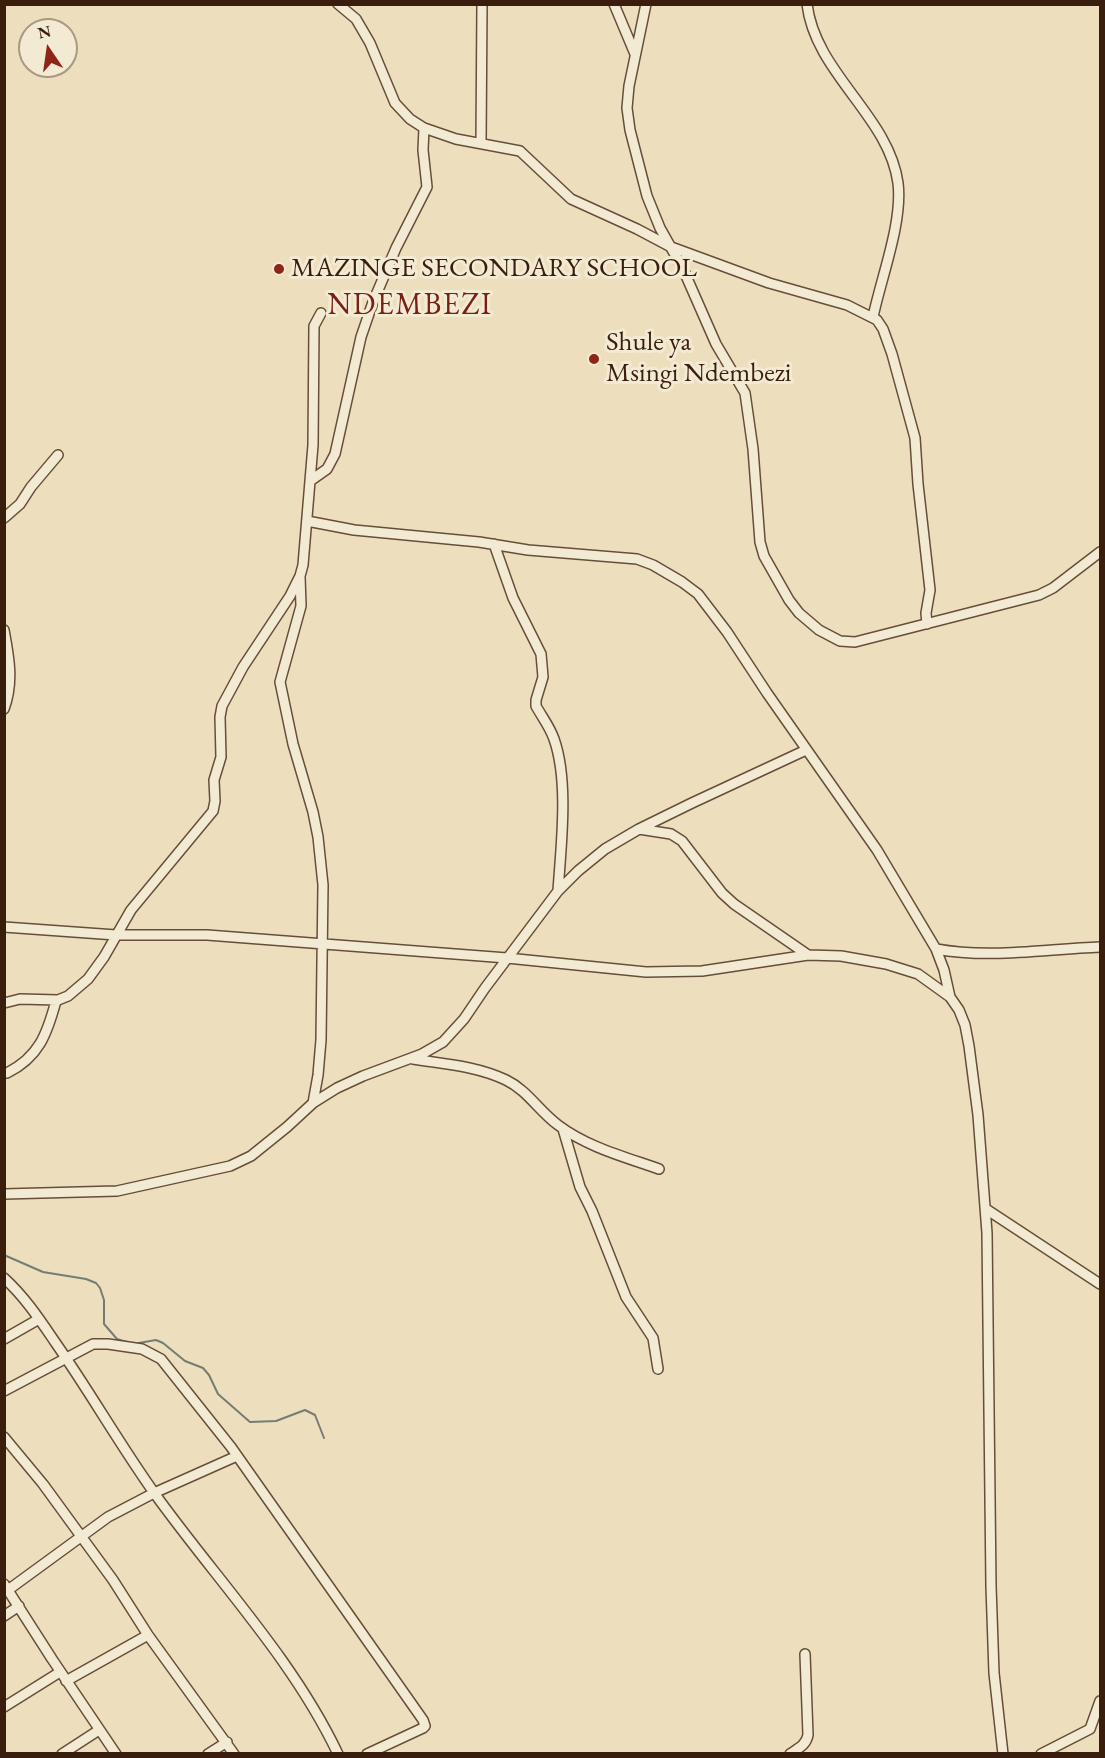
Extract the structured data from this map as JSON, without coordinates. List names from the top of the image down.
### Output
{
  "districts": ["NDEMBEZI"],
  "places": ["MAZINGE SECONDARY SCHOOL", "Shule ya Msingi Ndembezi"],
  "north": "top"
}
